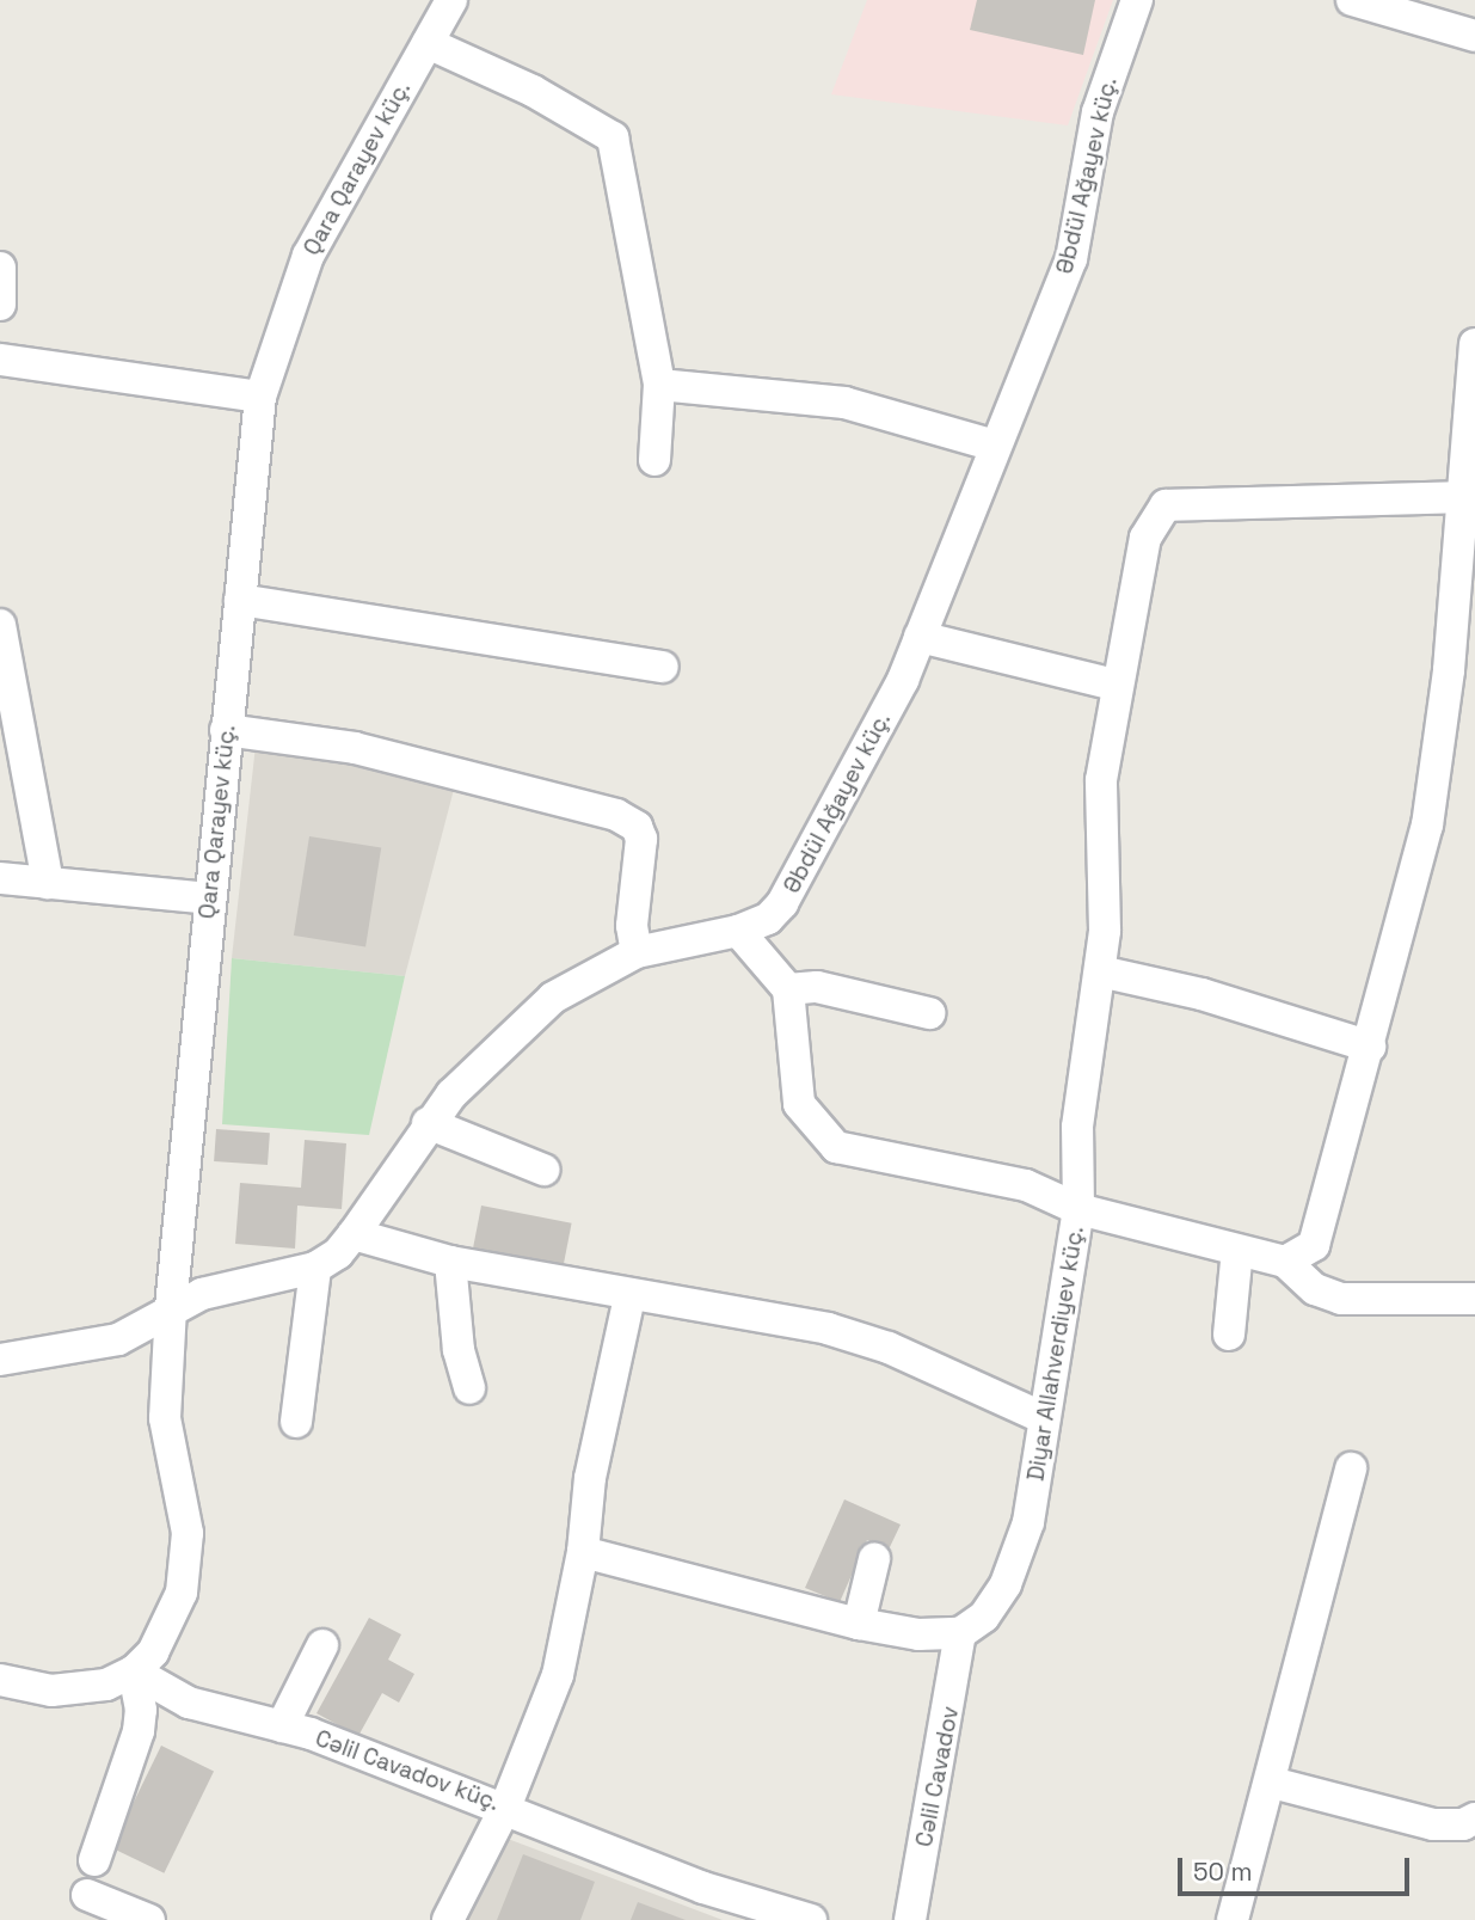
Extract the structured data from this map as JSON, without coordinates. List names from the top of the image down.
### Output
{
  "streets": {
    "street": [
      "Qara Qarayev küç.",
      "Əbdül Ağayev küç.",
      "Diyar Allahverdiyev küç.",
      "Cəlil Cavadov küç.",
      "Cəlil Cavadov"
    ]
  },
  "crossings": [
    ["Qara Qarayev küç.", "Əbdül Ağayev küç."],
    ["Qara Qarayev küç.", "Cəlil Cavadov küç."],
    ["Diyar Allahverdiyev küç.", "Cəlil Cavadov"]
  ],
  "scale_bar": "50 m"
}
